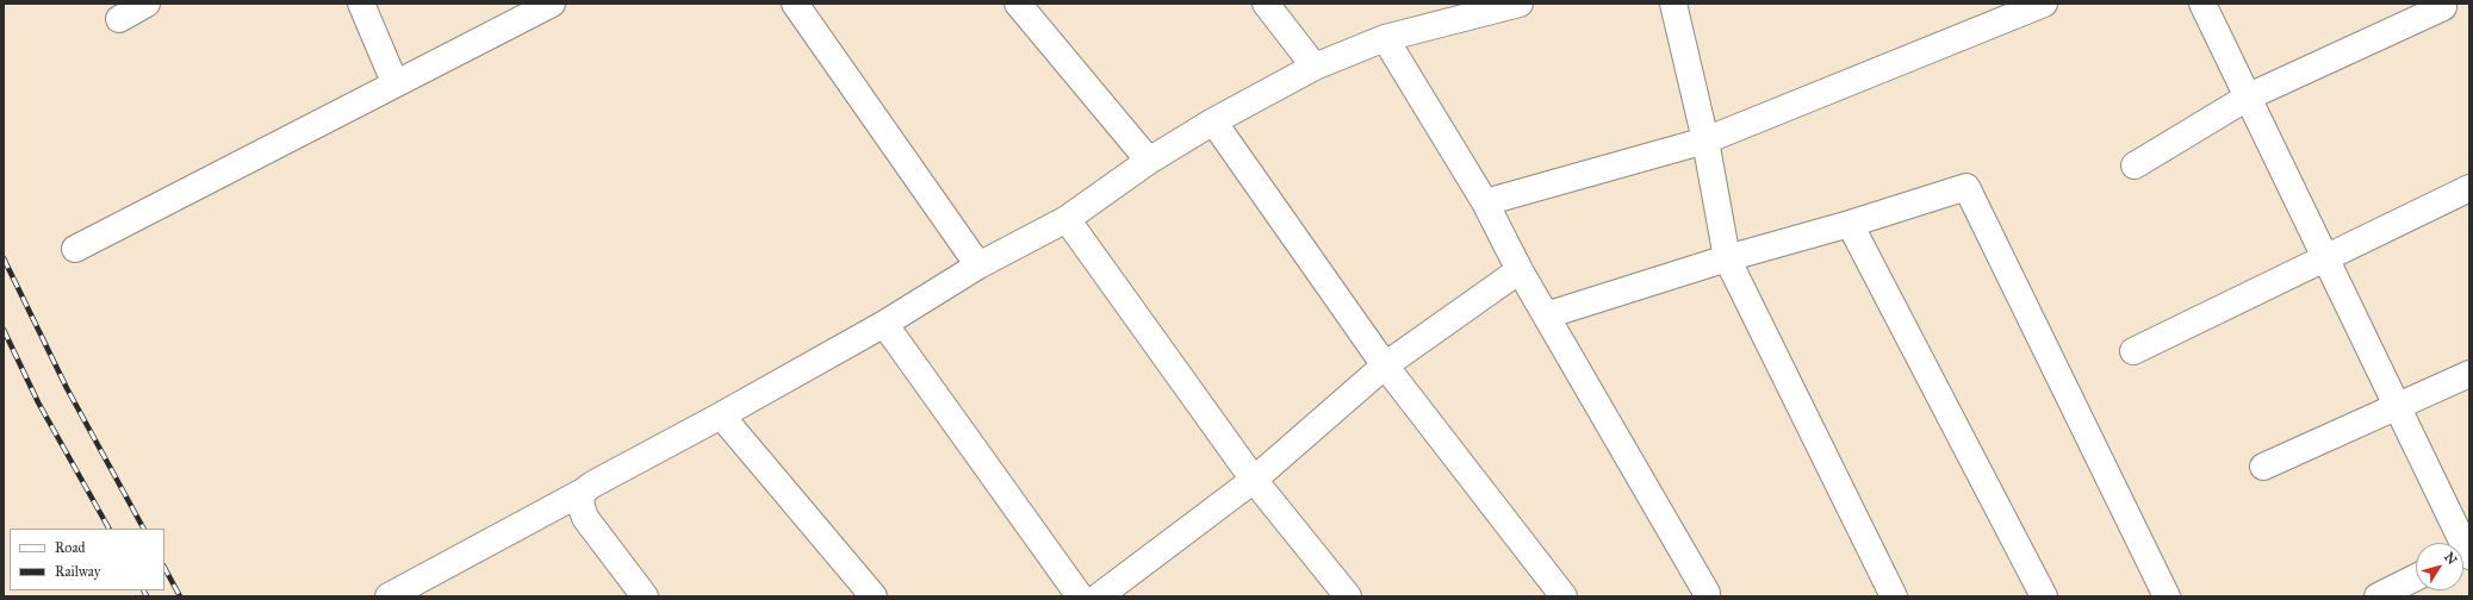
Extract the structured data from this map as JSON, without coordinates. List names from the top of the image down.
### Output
{
  "legend": ["Road", "Railway"],
  "north": "top right"
}
